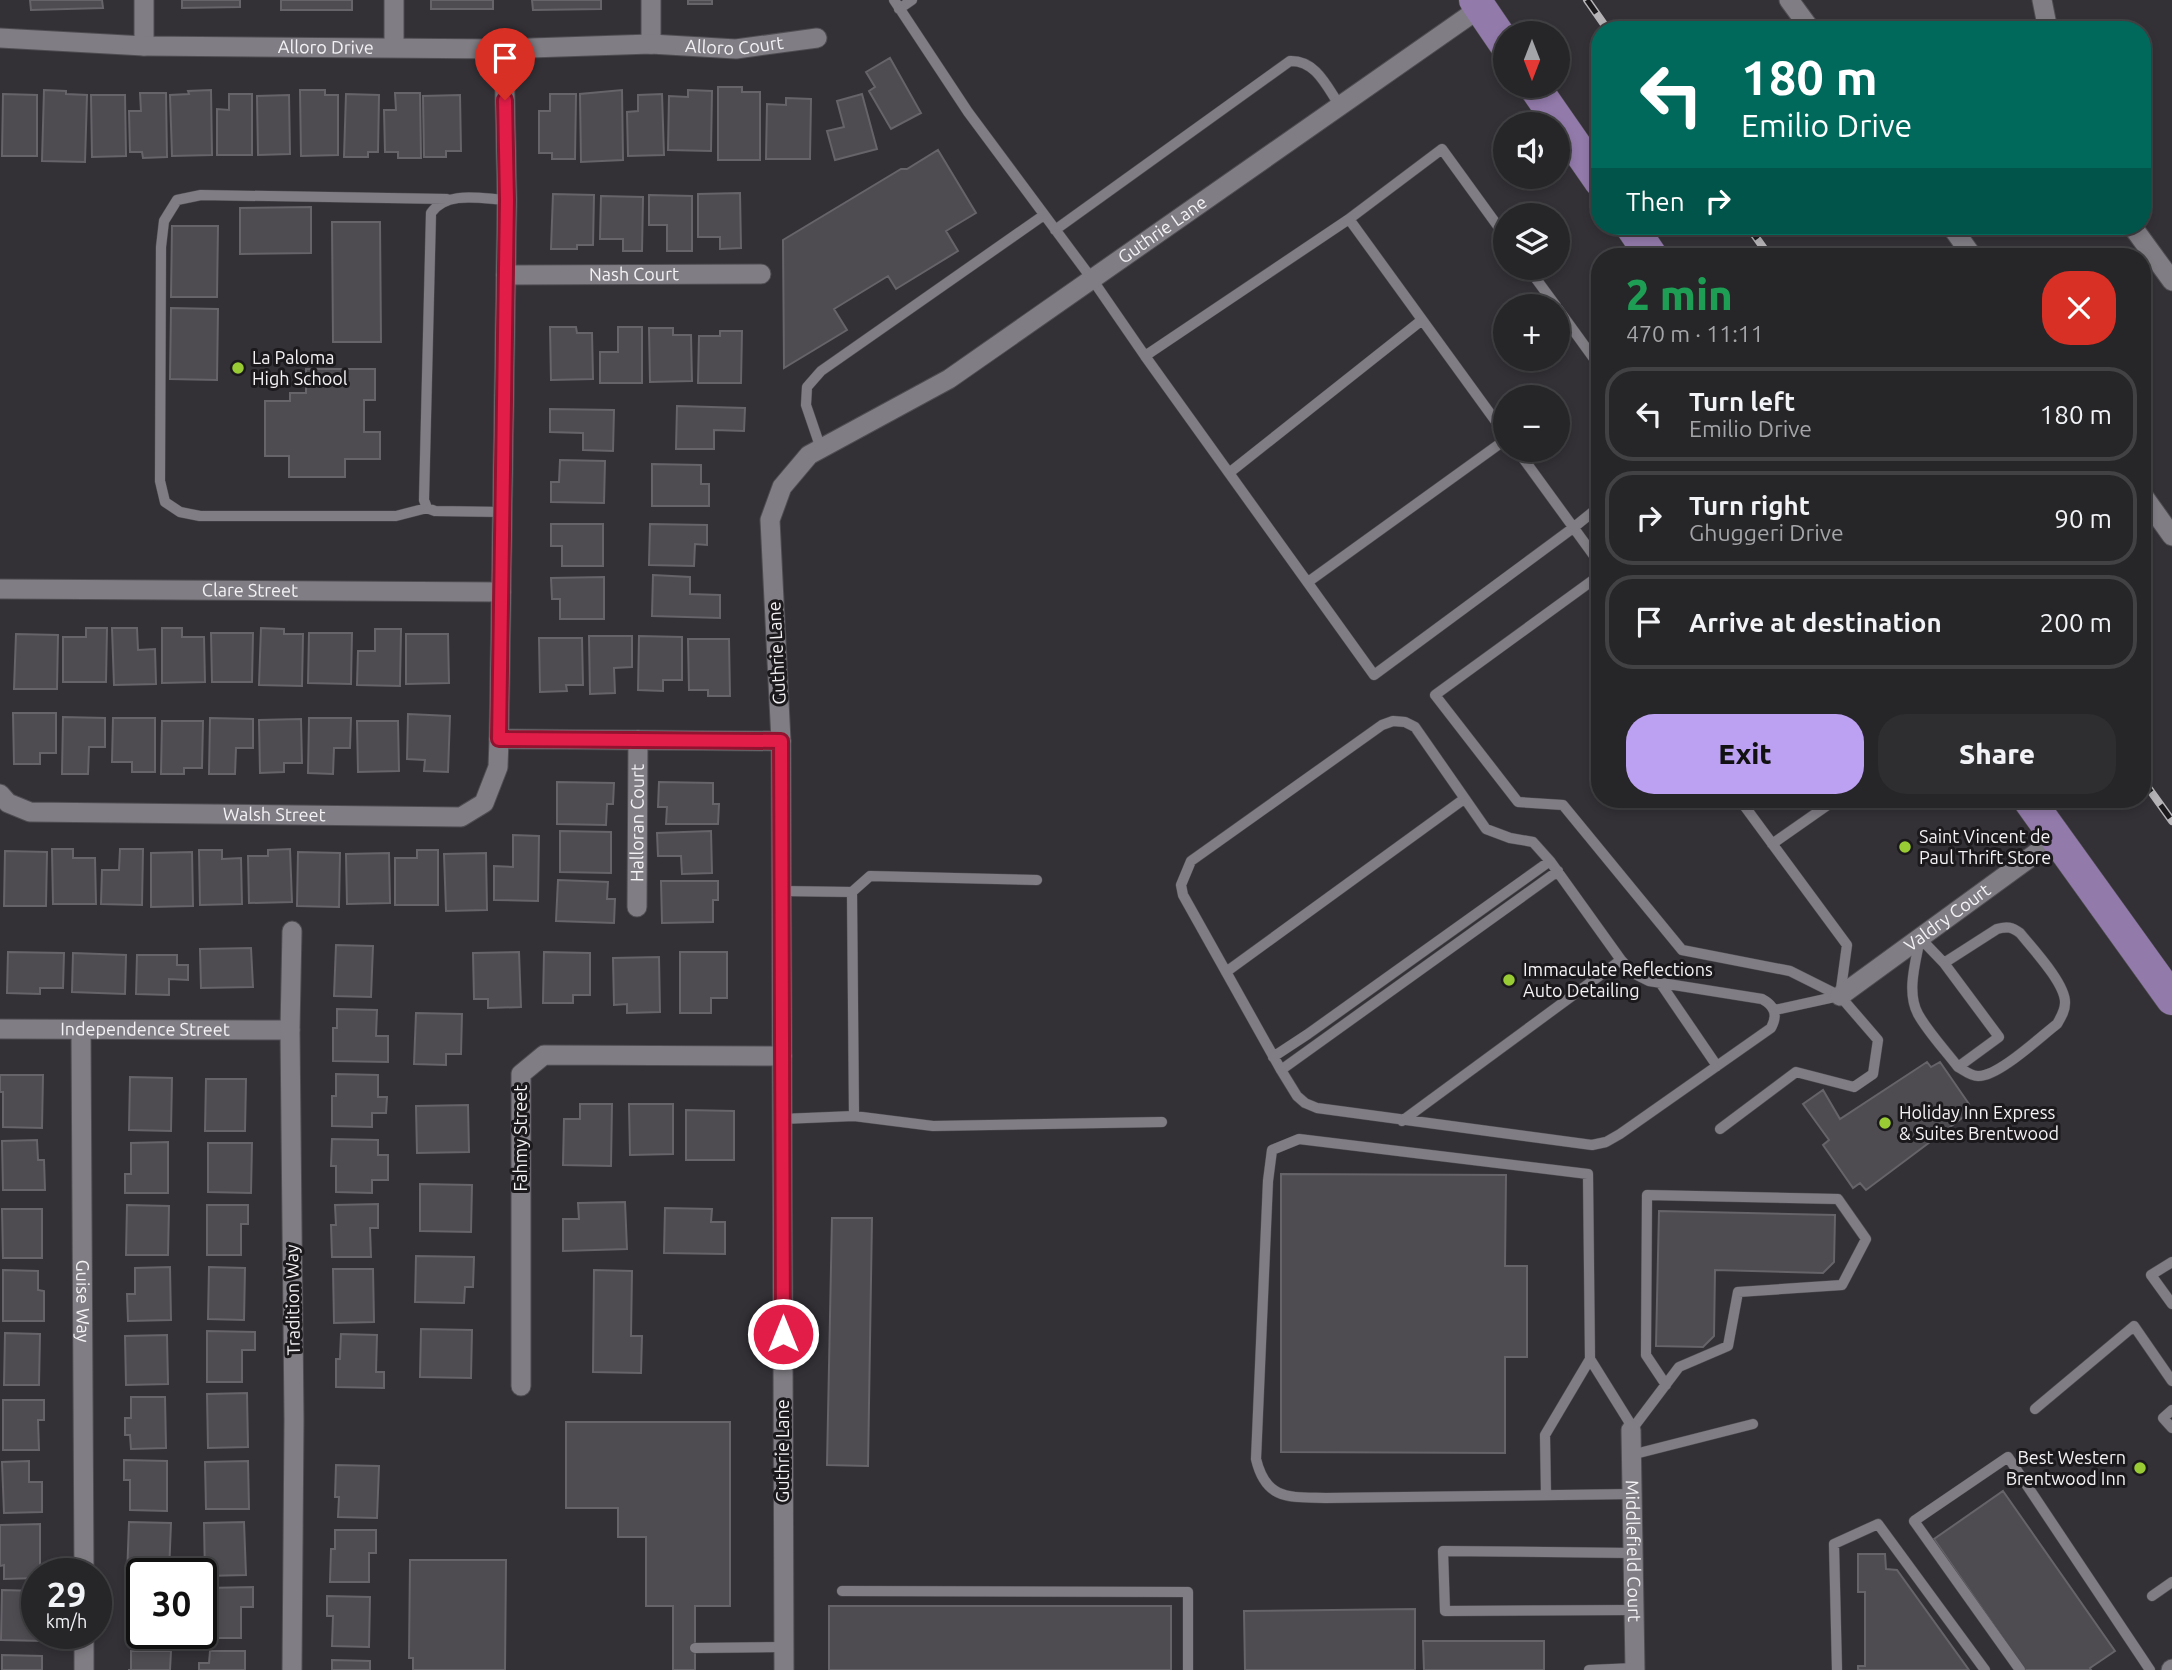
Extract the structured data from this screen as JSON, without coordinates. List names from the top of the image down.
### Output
{
  "streets": {
    "street": [
      "Alloro Court",
      "Alloro Drive",
      "Guthrie Lane",
      "Nash Court",
      "Clare Street",
      "Walsh Street",
      "Halloran Court",
      "Valdry Court",
      "Independence Street",
      "Fahmy Street",
      "Tradition Way",
      "Guise Way",
      "Middlefield Court"
    ]
  },
  "crossings": [
    ["Alloro Court", "Alloro Drive"],
    ["Alloro Drive", "Walsh Street"],
    ["Guthrie Lane", "Fahmy Street"],
    ["Nash Court", "Walsh Street"],
    ["Clare Street", "Walsh Street"],
    ["Independence Street", "Tradition Way"],
    ["Independence Street", "Guise Way"]
  ],
  "places": [
    "La Paloma High School",
    "Saint Vincent de Paul Thrift Store",
    "Immaculate Reflections Auto Detailing",
    "Holiday Inn Express & Suites Brentwood",
    "Best Western Brentwood Inn"
  ],
  "north": "bottom",
  "page": {
    "map_buttons": ["+", "−"],
    "turn": ["180 m", "Emilio Drive"],
    "then": "Then",
    "heading": ["2 min", "470 m · 11:11"],
    "list": [
      {
        "name": "Turn left",
        "note": "Emilio Drive",
        "value": "180 m"
      },
      {
        "name": "Turn right",
        "note": "Ghuggeri Drive",
        "value": "90 m"
      },
      {
        "name": "Arrive at destination",
        "value": "200 m"
      }
    ],
    "buttons": ["Exit", "Share"],
    "speed": "29 km/h",
    "limit": "30"
  }
}
